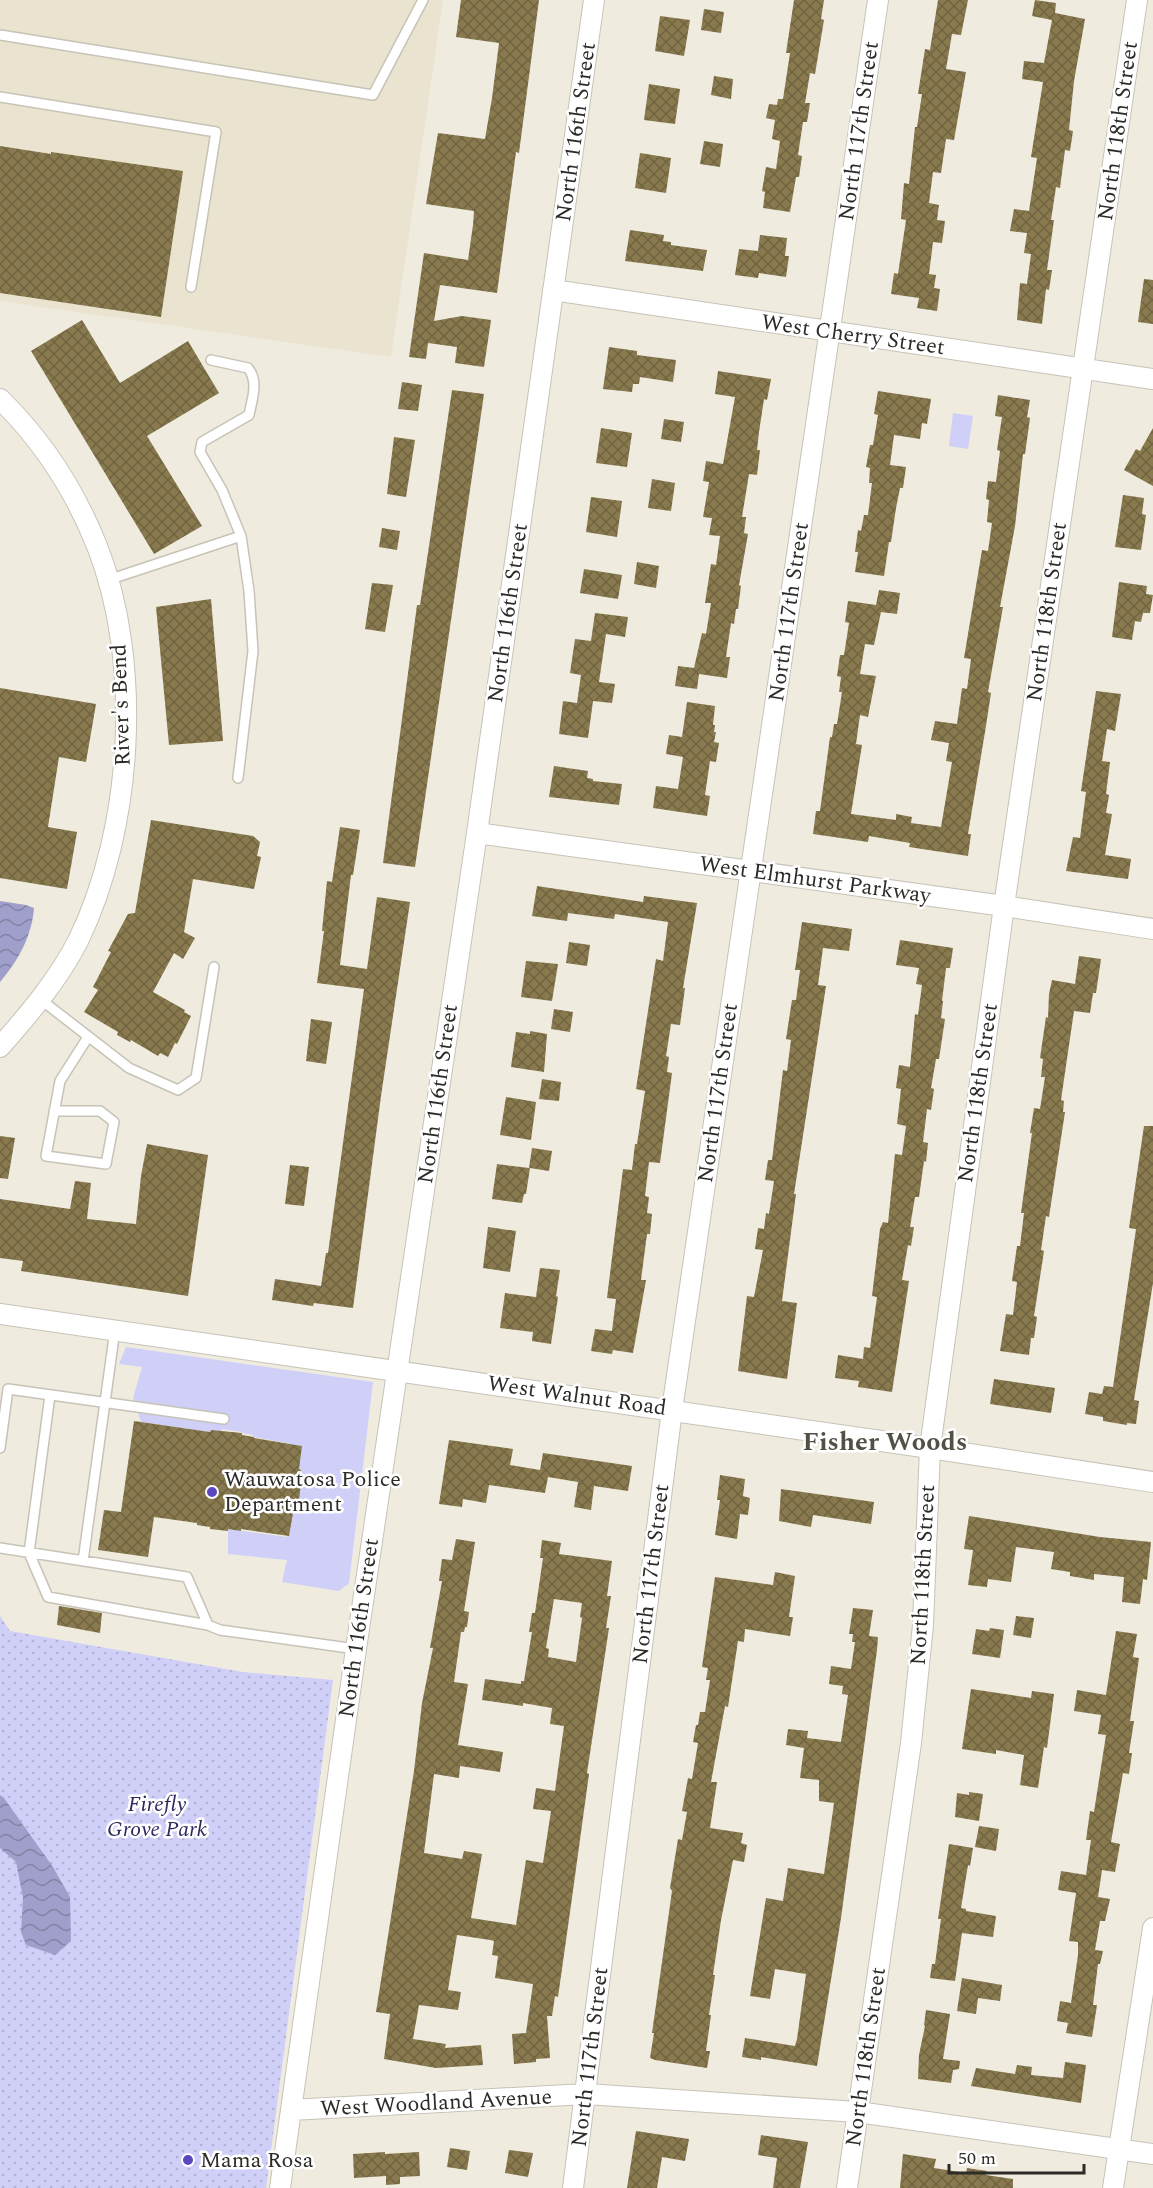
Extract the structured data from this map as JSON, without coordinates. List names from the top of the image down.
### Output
{
  "streets": {
    "street": [
      "North 117th Street",
      "North 118th Street",
      "North 116th Street",
      "West Cherry Street",
      "River's Bend",
      "West Elmhurst Parkway",
      "West Walnut Road",
      "West Woodland Avenue"
    ]
  },
  "crossings": [
    ["North 117th Street", "West Cherry Street"],
    ["North 117th Street", "West Elmhurst Parkway"],
    ["North 117th Street", "West Walnut Road"],
    ["North 117th Street", "West Woodland Avenue"],
    ["North 118th Street", "West Cherry Street"],
    ["North 118th Street", "West Elmhurst Parkway"],
    ["North 118th Street", "West Walnut Road"],
    ["North 118th Street", "West Woodland Avenue"],
    ["North 116th Street", "West Cherry Street"],
    ["North 116th Street", "West Elmhurst Parkway"],
    ["North 116th Street", "West Walnut Road"],
    ["North 116th Street", "West Woodland Avenue"]
  ],
  "districts": ["Fisher Woods"],
  "parks": ["Firefly Grove Park"],
  "places": ["Wauwatosa Police Department", "Mama Rosa"],
  "scale_bar": "50 m"
}
